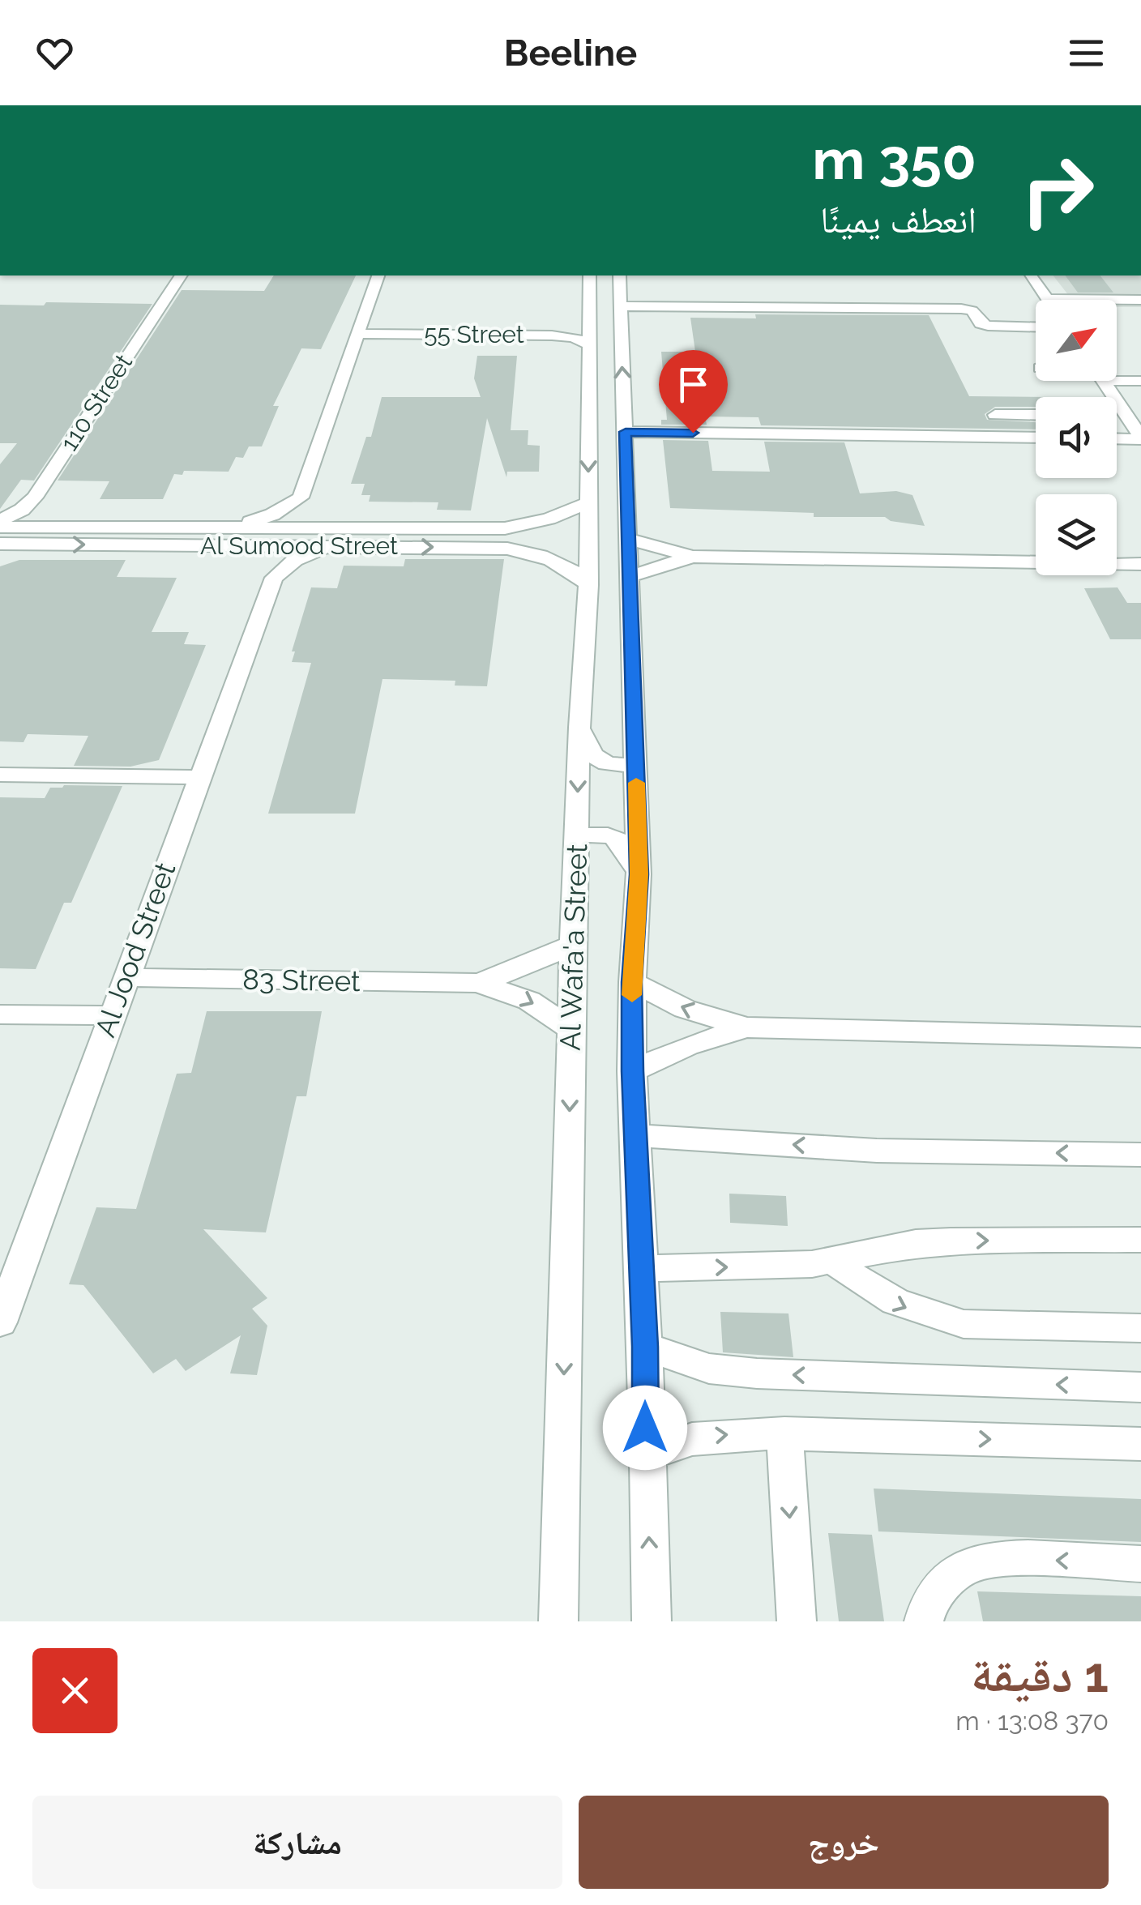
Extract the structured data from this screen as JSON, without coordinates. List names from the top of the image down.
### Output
{
  "streets": {
    "street": [
      "55 Street",
      "110 Street",
      "Al Sumood Street",
      "Al Wafa'a Street",
      "Al Jood Street",
      "83 Street"
    ]
  },
  "crossings": [
    ["55 Street", "Al Wafa'a Street"],
    ["110 Street", "Al Sumood Street"],
    ["Al Sumood Street", "Al Wafa'a Street"],
    ["Al Wafa'a Street", "83 Street"],
    ["Al Jood Street", "83 Street"]
  ],
  "north": "top right",
  "page": {
    "header": "Beeline",
    "turn": ["350 m", "انعطف يمينًا"],
    "heading": ["1 دقيقة", "370 m · 13:08"],
    "buttons": ["خروج", "مشاركة"]
  }
}
